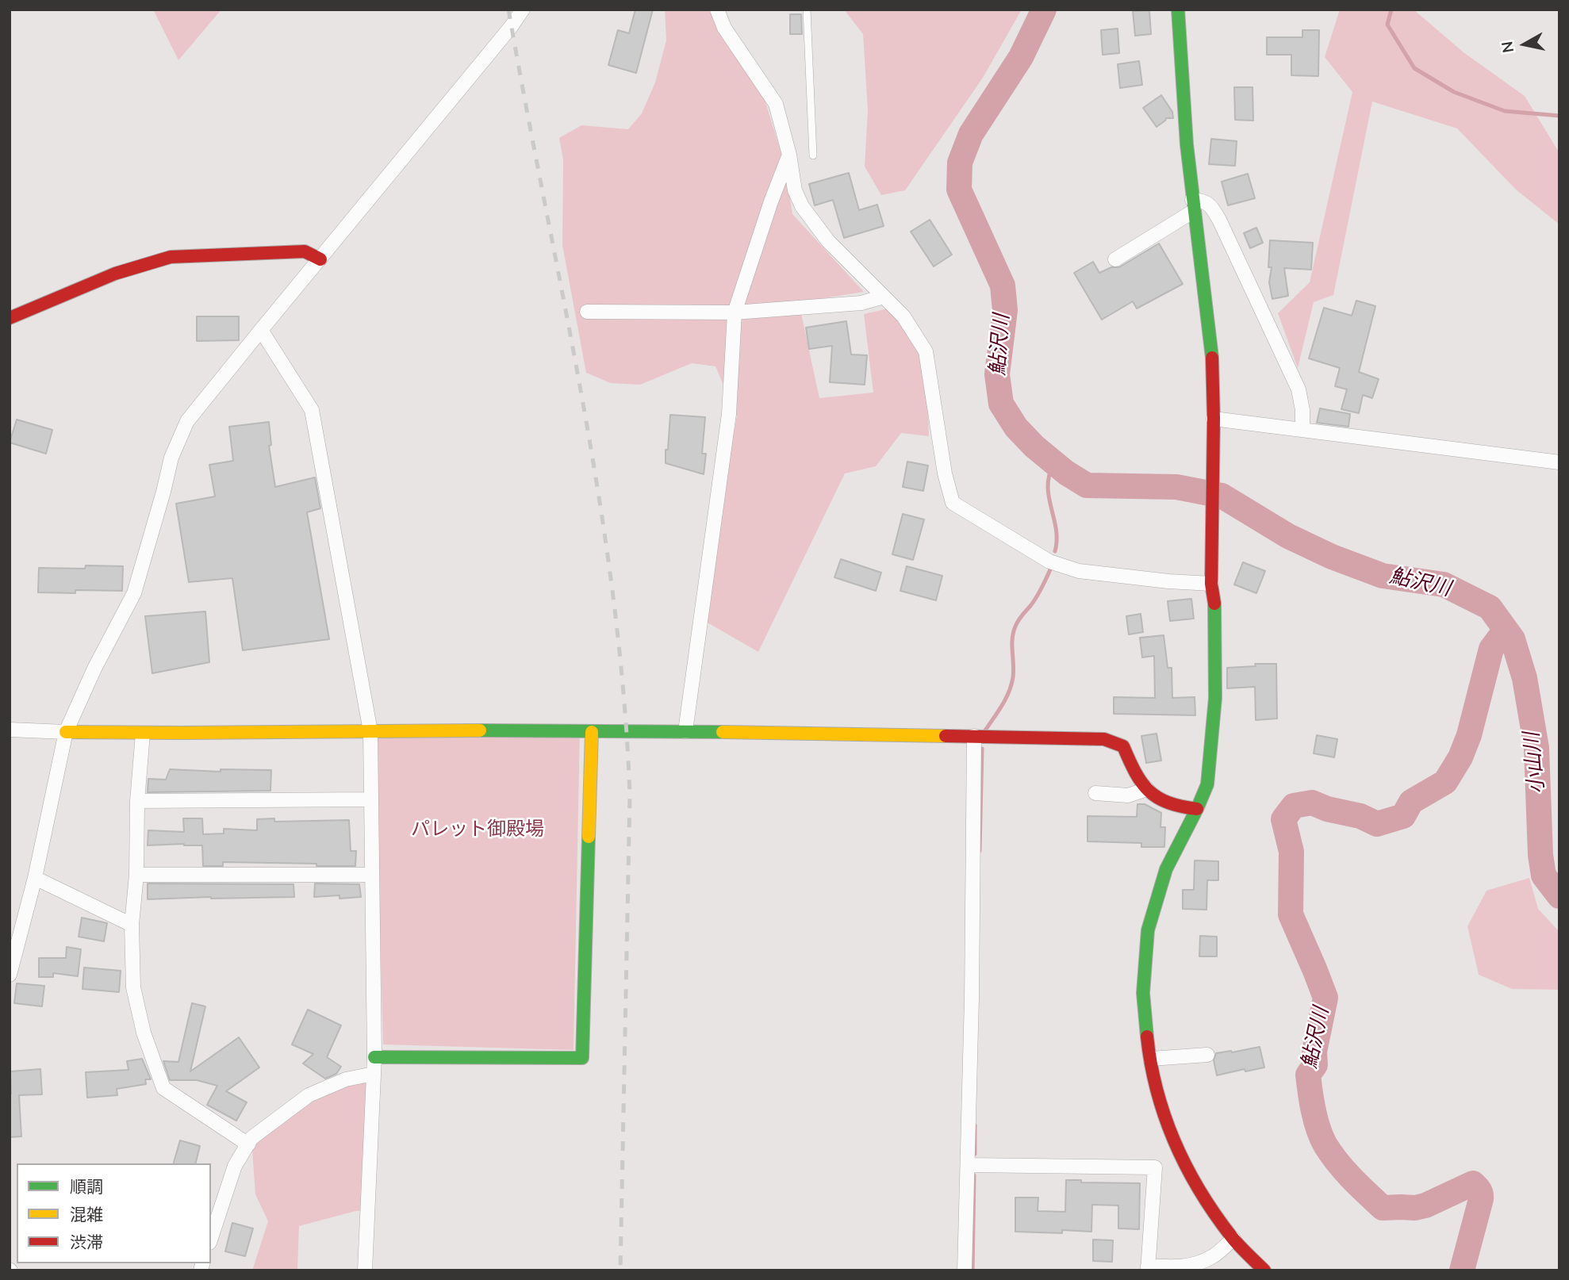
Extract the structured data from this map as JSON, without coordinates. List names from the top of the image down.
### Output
{
  "water": ["鮎沢川", "小山川"],
  "parks": ["パレット御殿場"],
  "legend": ["順調", "混雑", "渋滞"],
  "north": "left"
}
